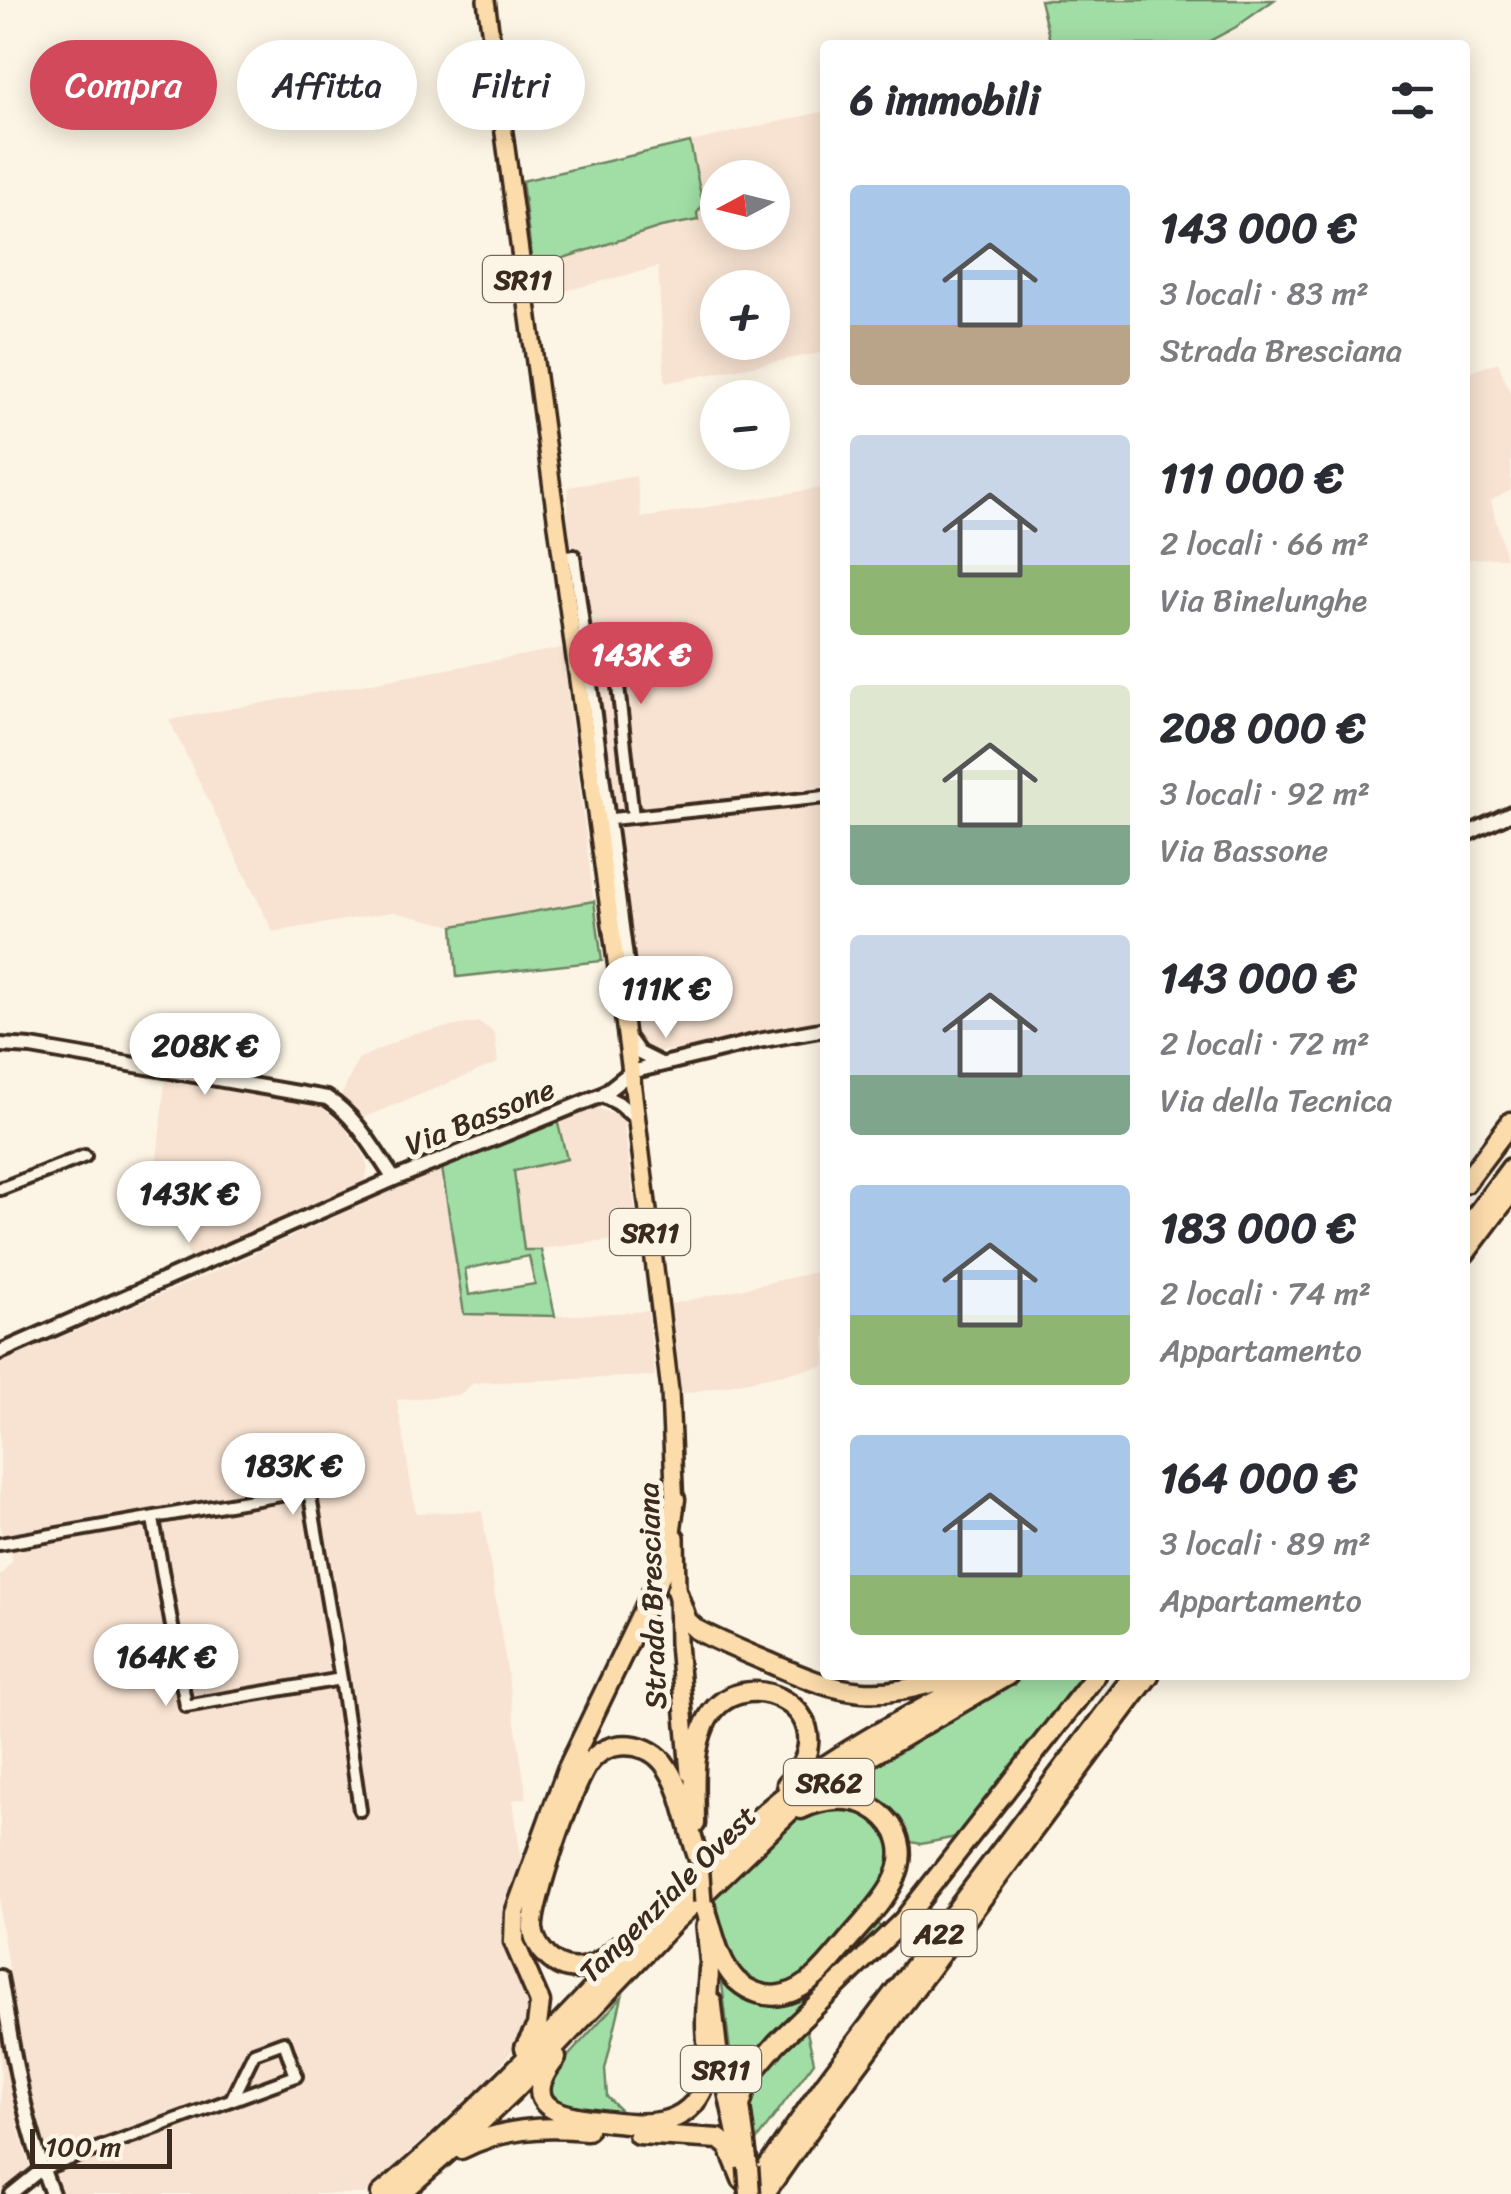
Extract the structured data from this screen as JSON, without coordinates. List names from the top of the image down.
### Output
{
  "streets": {
    "highway": ["SR62", "Tangenziale Ovest", "A22"],
    "main road": ["SR11", "Strada Bresciana"],
    "street": ["Via Bassone"]
  },
  "crossings": [
    ["Via Bassone", "Strada Bresciana"]
  ],
  "scale_bar": "100 m",
  "north": "left",
  "page": {
    "chip": ["Compra", "Affitta", "Filtri"],
    "heading": "6 immobili",
    "map_buttons": ["+", "−"],
    "list": [
      {
        "name": "143 000 €",
        "note": "3 locali · 83 m² · Strada Bresciana"
      },
      {
        "name": "111 000 €",
        "note": "2 locali · 66 m² · Via Binelunghe"
      },
      {
        "name": "208 000 €",
        "note": "3 locali · 92 m² · Via Bassone"
      },
      {
        "name": "143 000 €",
        "note": "2 locali · 72 m² · Via della Tecnica"
      },
      {
        "name": "183 000 €",
        "note": "2 locali · 74 m² · Appartamento"
      },
      {
        "name": "164 000 €",
        "note": "3 locali · 89 m² · Appartamento"
      }
    ],
    "price": [
      "143K €",
      "111K €",
      "208K €",
      "143K €",
      "183K €",
      "164K €"
    ],
    "scale": "100 m"
  }
}
